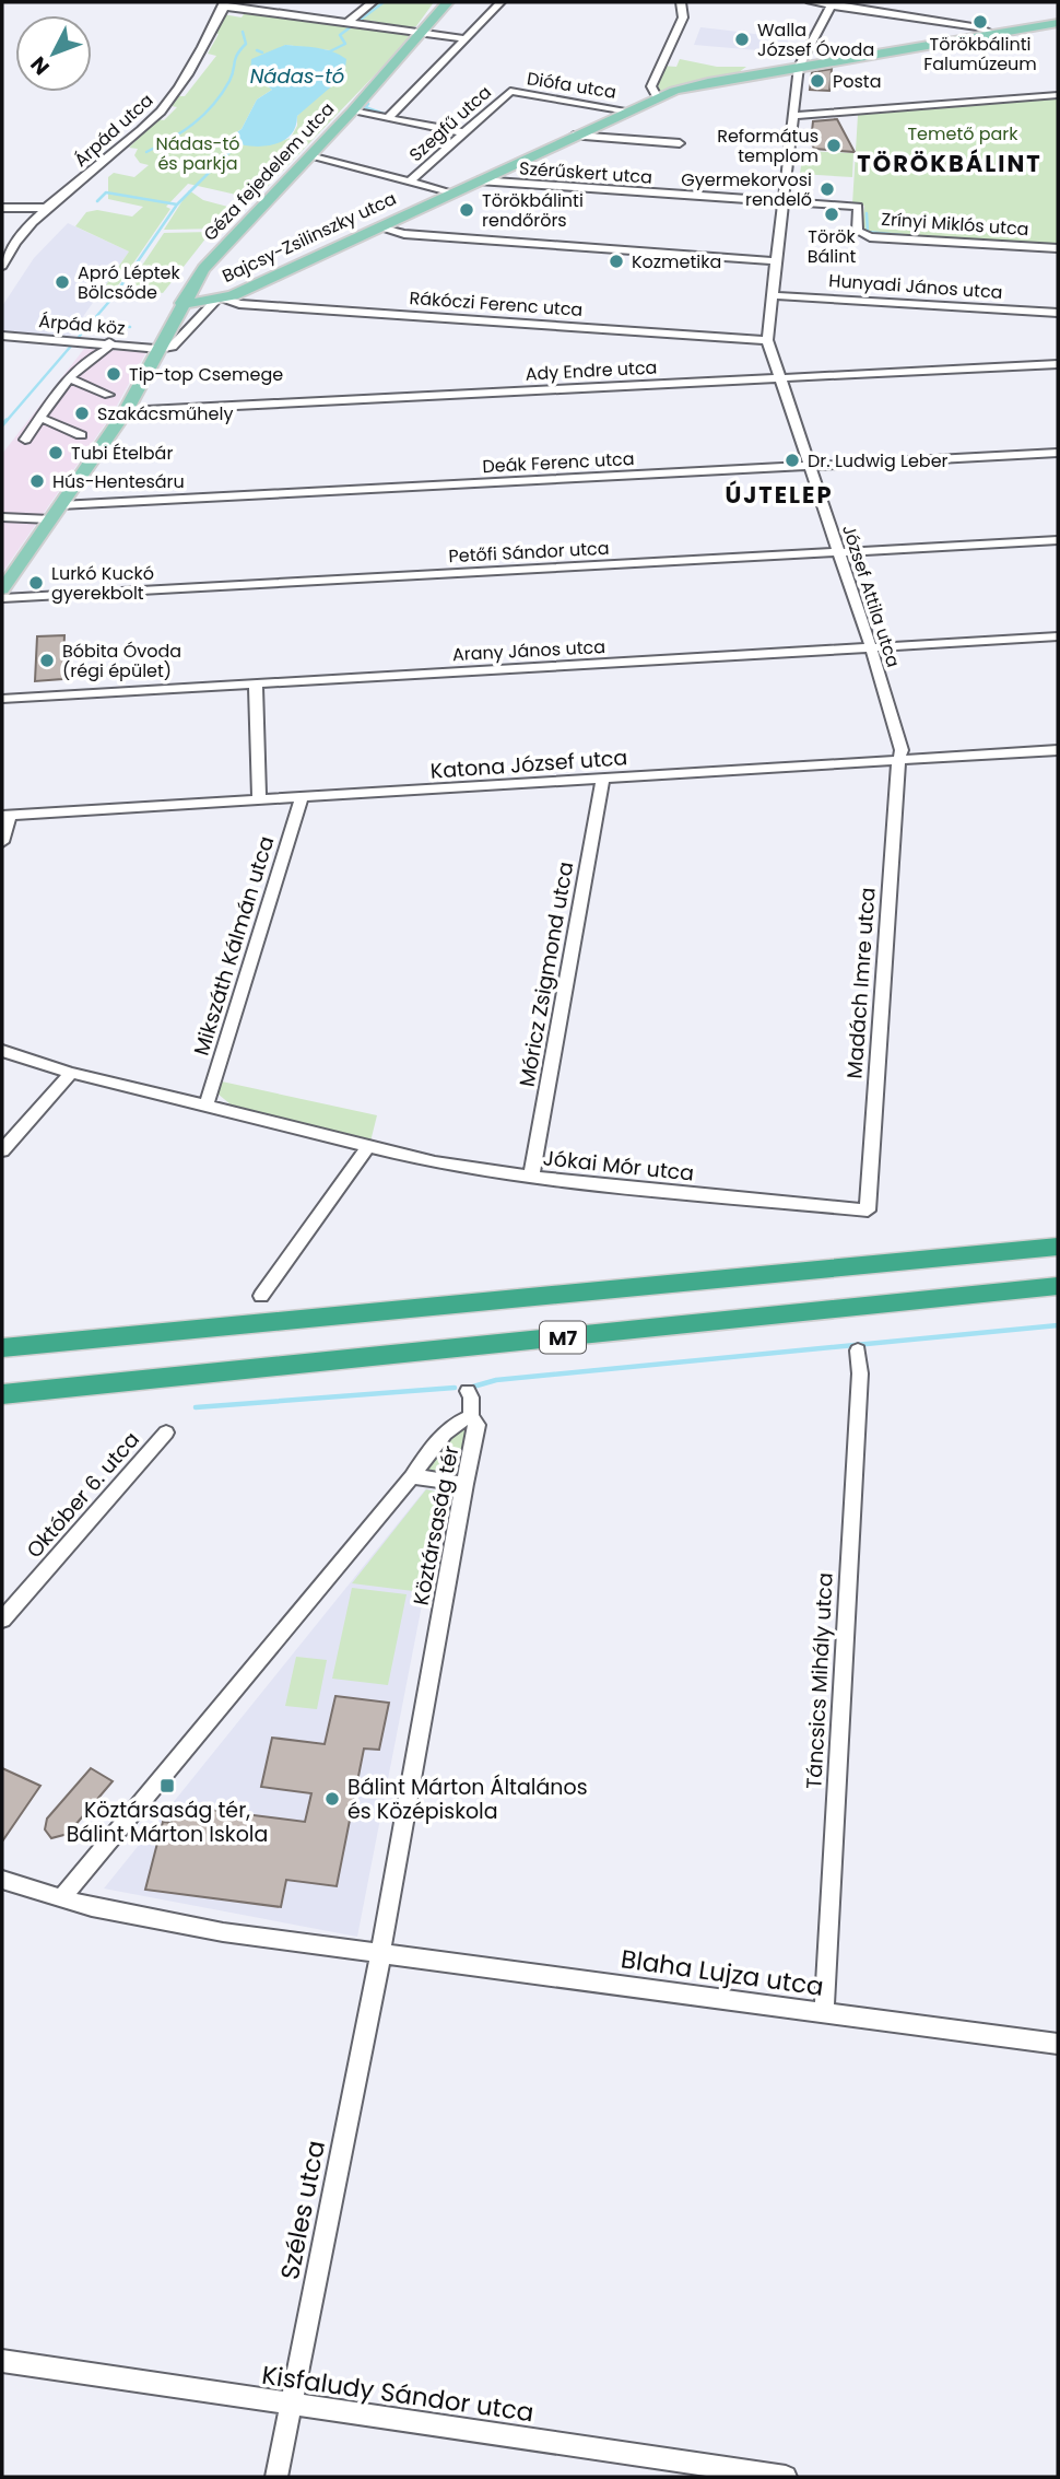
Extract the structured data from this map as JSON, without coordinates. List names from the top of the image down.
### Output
{
  "streets": {
    "highway": ["M7"],
    "main road": ["Géza fejedelem utca", "Bajcsy-Zsilinszky utca"],
    "street": [
      "Diófa utca",
      "Szegfű utca",
      "Árpád utca",
      "Szérűskert utca",
      "Zrínyi Miklós utca",
      "Hunyadi János utca",
      "Rákóczi Ferenc utca",
      "Árpád köz",
      "Ady Endre utca",
      "Deák Ferenc utca",
      "Petőfi Sándor utca",
      "József Attila utca",
      "Arany János utca",
      "Katona József utca",
      "Mikszáth Kálmán utca",
      "Móricz Zsigmond utca",
      "Madách Imre utca",
      "Jókai Mór utca",
      "Október 6. utca",
      "Köztársaság tér",
      "Táncsics Mihály utca",
      "Blaha Lujza utca",
      "Széles utca",
      "Kisfaludy Sándor utca"
    ]
  },
  "crossings": [
    ["Diófa utca", "Szegfű utca"],
    ["Diófa utca", "Bajcsy-Zsilinszky utca"],
    ["Szegfű utca", "Géza fejedelem utca"],
    ["Szegfű utca", "Bajcsy-Zsilinszky utca"],
    ["Géza fejedelem utca", "Bajcsy-Zsilinszky utca"],
    ["Szérűskert utca", "Zrínyi Miklós utca"],
    ["Szérűskert utca", "Bajcsy-Zsilinszky utca"],
    ["Szérűskert utca", "József Attila utca"],
    ["Zrínyi Miklós utca", "József Attila utca"],
    ["Bajcsy-Zsilinszky utca", "Rákóczi Ferenc utca"],
    ["Bajcsy-Zsilinszky utca", "József Attila utca"],
    ["Hunyadi János utca", "József Attila utca"],
    ["Rákóczi Ferenc utca", "József Attila utca"],
    ["Ady Endre utca", "József Attila utca"],
    ["Deák Ferenc utca", "József Attila utca"],
    ["Petőfi Sándor utca", "József Attila utca"],
    ["József Attila utca", "Arany János utca"],
    ["József Attila utca", "Katona József utca"],
    ["József Attila utca", "Madách Imre utca"],
    ["Katona József utca", "Mikszáth Kálmán utca"],
    ["Katona József utca", "Móricz Zsigmond utca"],
    ["Katona József utca", "Madách Imre utca"],
    ["Mikszáth Kálmán utca", "Jókai Mór utca"],
    ["Móricz Zsigmond utca", "Jókai Mór utca"],
    ["Madách Imre utca", "Jókai Mór utca"],
    ["Köztársaság tér", "Blaha Lujza utca"],
    ["Köztársaság tér", "Széles utca"],
    ["Táncsics Mihály utca", "Blaha Lujza utca"],
    ["Blaha Lujza utca", "Széles utca"],
    ["Széles utca", "Kisfaludy Sándor utca"]
  ],
  "districts": ["TÖRÖKBÁLINT", "ÚJTELEP"],
  "water": ["Nádas-tó"],
  "parks": ["Temető park", "Nádas-tó és parkja"],
  "places": {
    "other": [
      "Törökbálinti Falumúzeum",
      "Walla József Óvoda",
      "Posta",
      "Református templom",
      "Gyermekorvosi rendelő",
      "Törökbálinti rendőrörs",
      "Török Bálint",
      "Kozmetika",
      "Apró Léptek Bölcsőde",
      "Tip-top Csemege",
      "Szakácsműhely",
      "Tubi Ételbár",
      "Dr. Ludwig Leber",
      "Hús-Hentesáru",
      "Lurkó Kuckó gyerekbolt",
      "Bóbita Óvoda (régi épület)",
      "Bálint Márton Általános és Középiskola"
    ],
    "transit": ["Köztársaság tér, Bálint Márton Iskola"]
  },
  "north": "bottom left"
}
